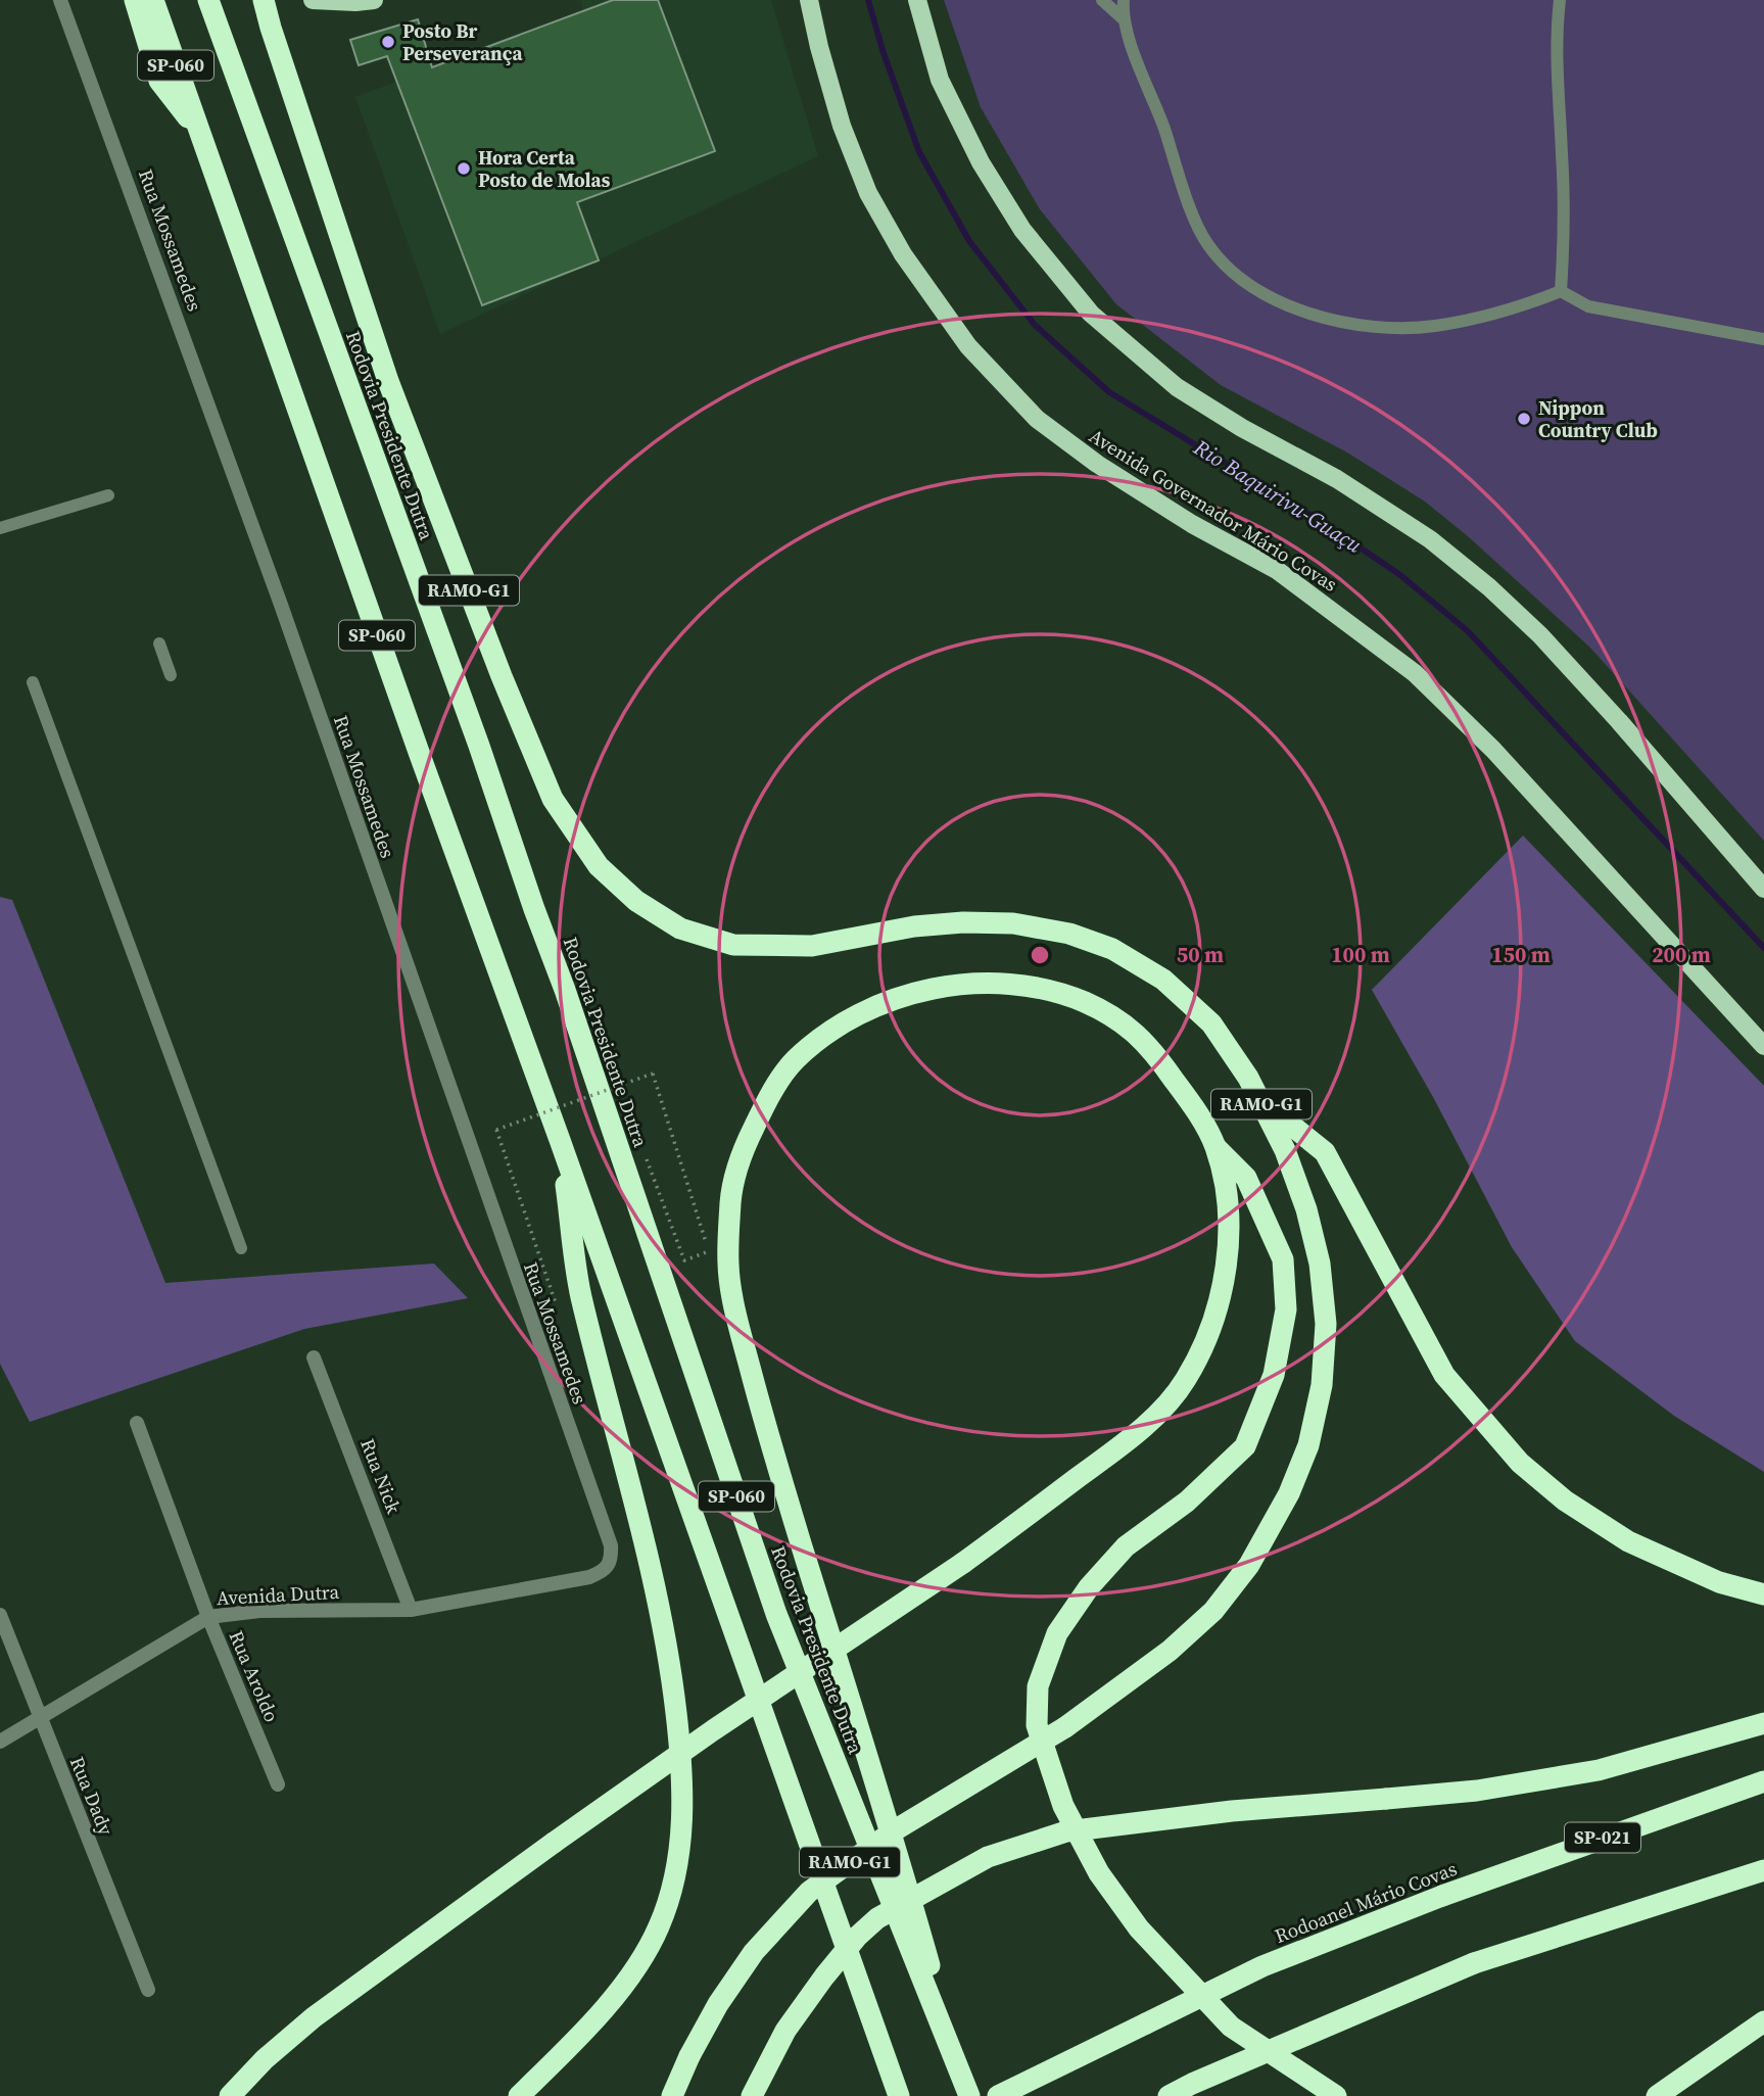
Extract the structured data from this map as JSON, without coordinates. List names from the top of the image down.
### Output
{
  "streets": {
    "highway": [
      "SP-060",
      "Rodovia Presidente Dutra",
      "RAMO-G1",
      "SP-021",
      "Rodoanel Mário Covas"
    ],
    "main road": ["Avenida Governador Mário Covas"],
    "street": [
      "Rua Mossamedes",
      "Rua Nick",
      "Avenida Dutra",
      "Rua Aroldo",
      "Rua Dady"
    ]
  },
  "crossings": [
    ["Rua Mossamedes", "Avenida Dutra"],
    ["Rua Nick", "Avenida Dutra"],
    ["Avenida Dutra", "Rua Aroldo"],
    ["Avenida Dutra", "Rua Dady"]
  ],
  "water": ["Rio Baquirivu-Guaçu"],
  "places": ["Posto Br Perseverança", "Hora Certa Posto de Molas", "Nippon Country Club"],
  "rings": [
    "50 m",
    "100 m",
    "150 m",
    "200 m"
  ]
}
